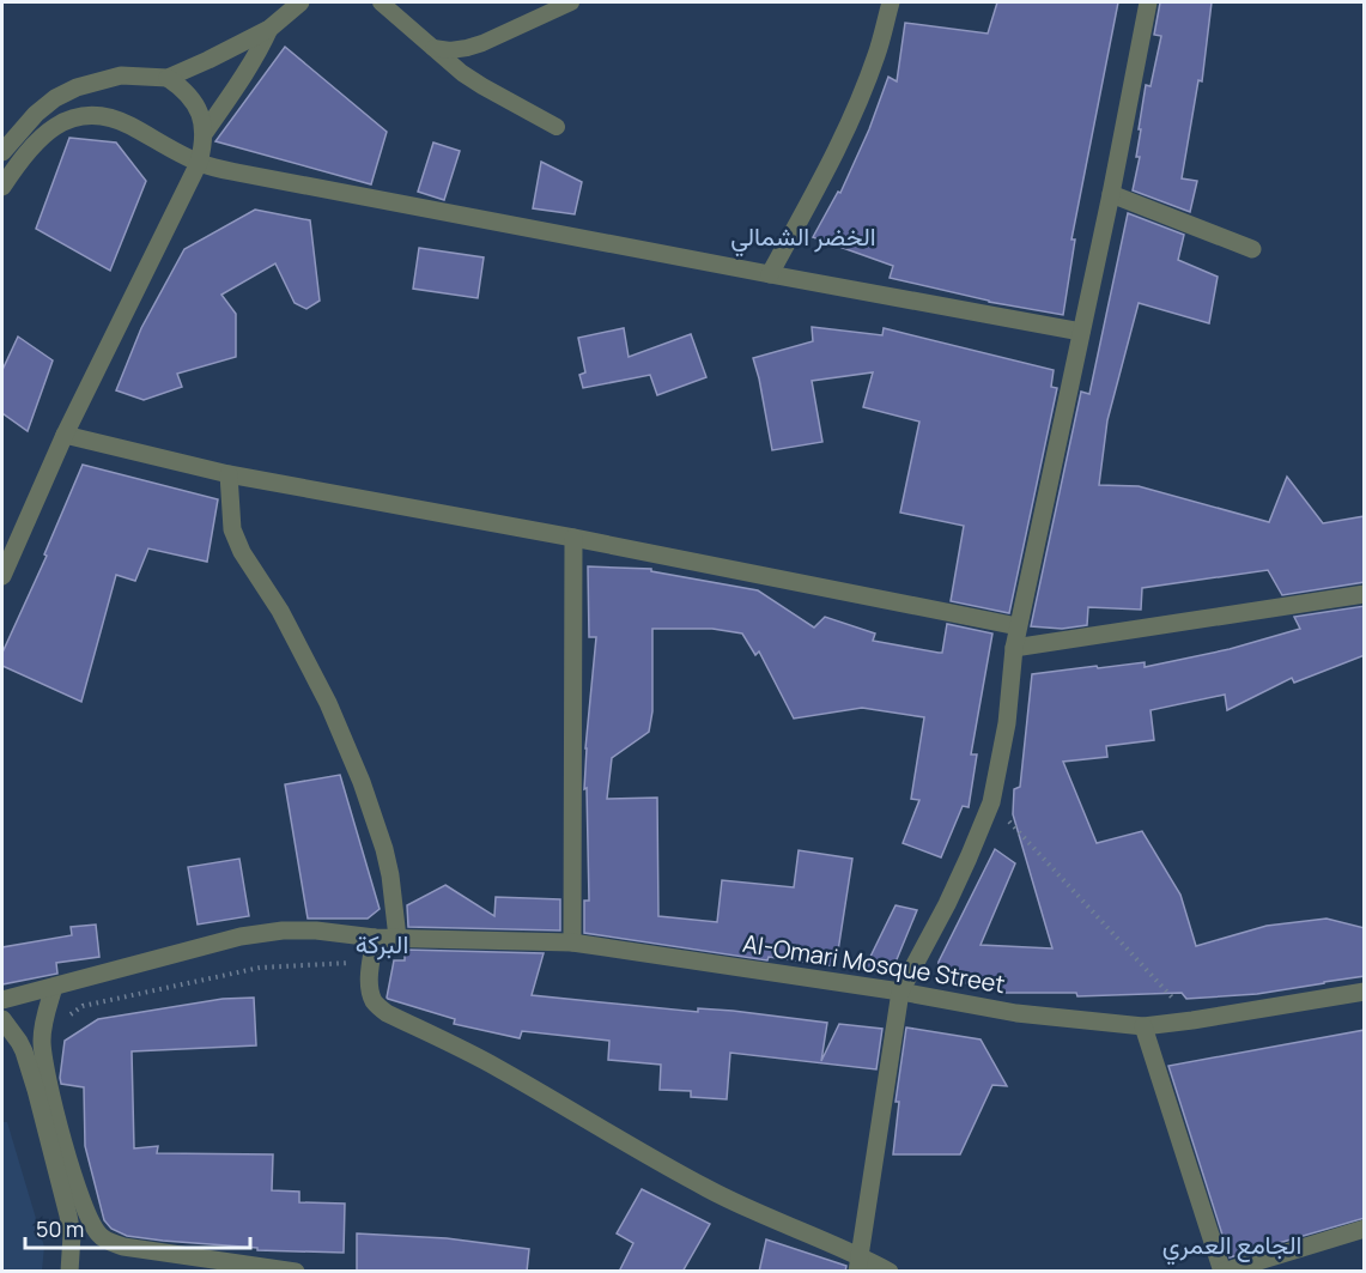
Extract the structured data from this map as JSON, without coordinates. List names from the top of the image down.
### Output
{
  "streets": {
    "street": ["AI-Omari Mosque Street"]
  },
  "districts": ["الخضر الشمالي", "البركة", "الجامع العمري"],
  "scale_bar": "50 m"
}
